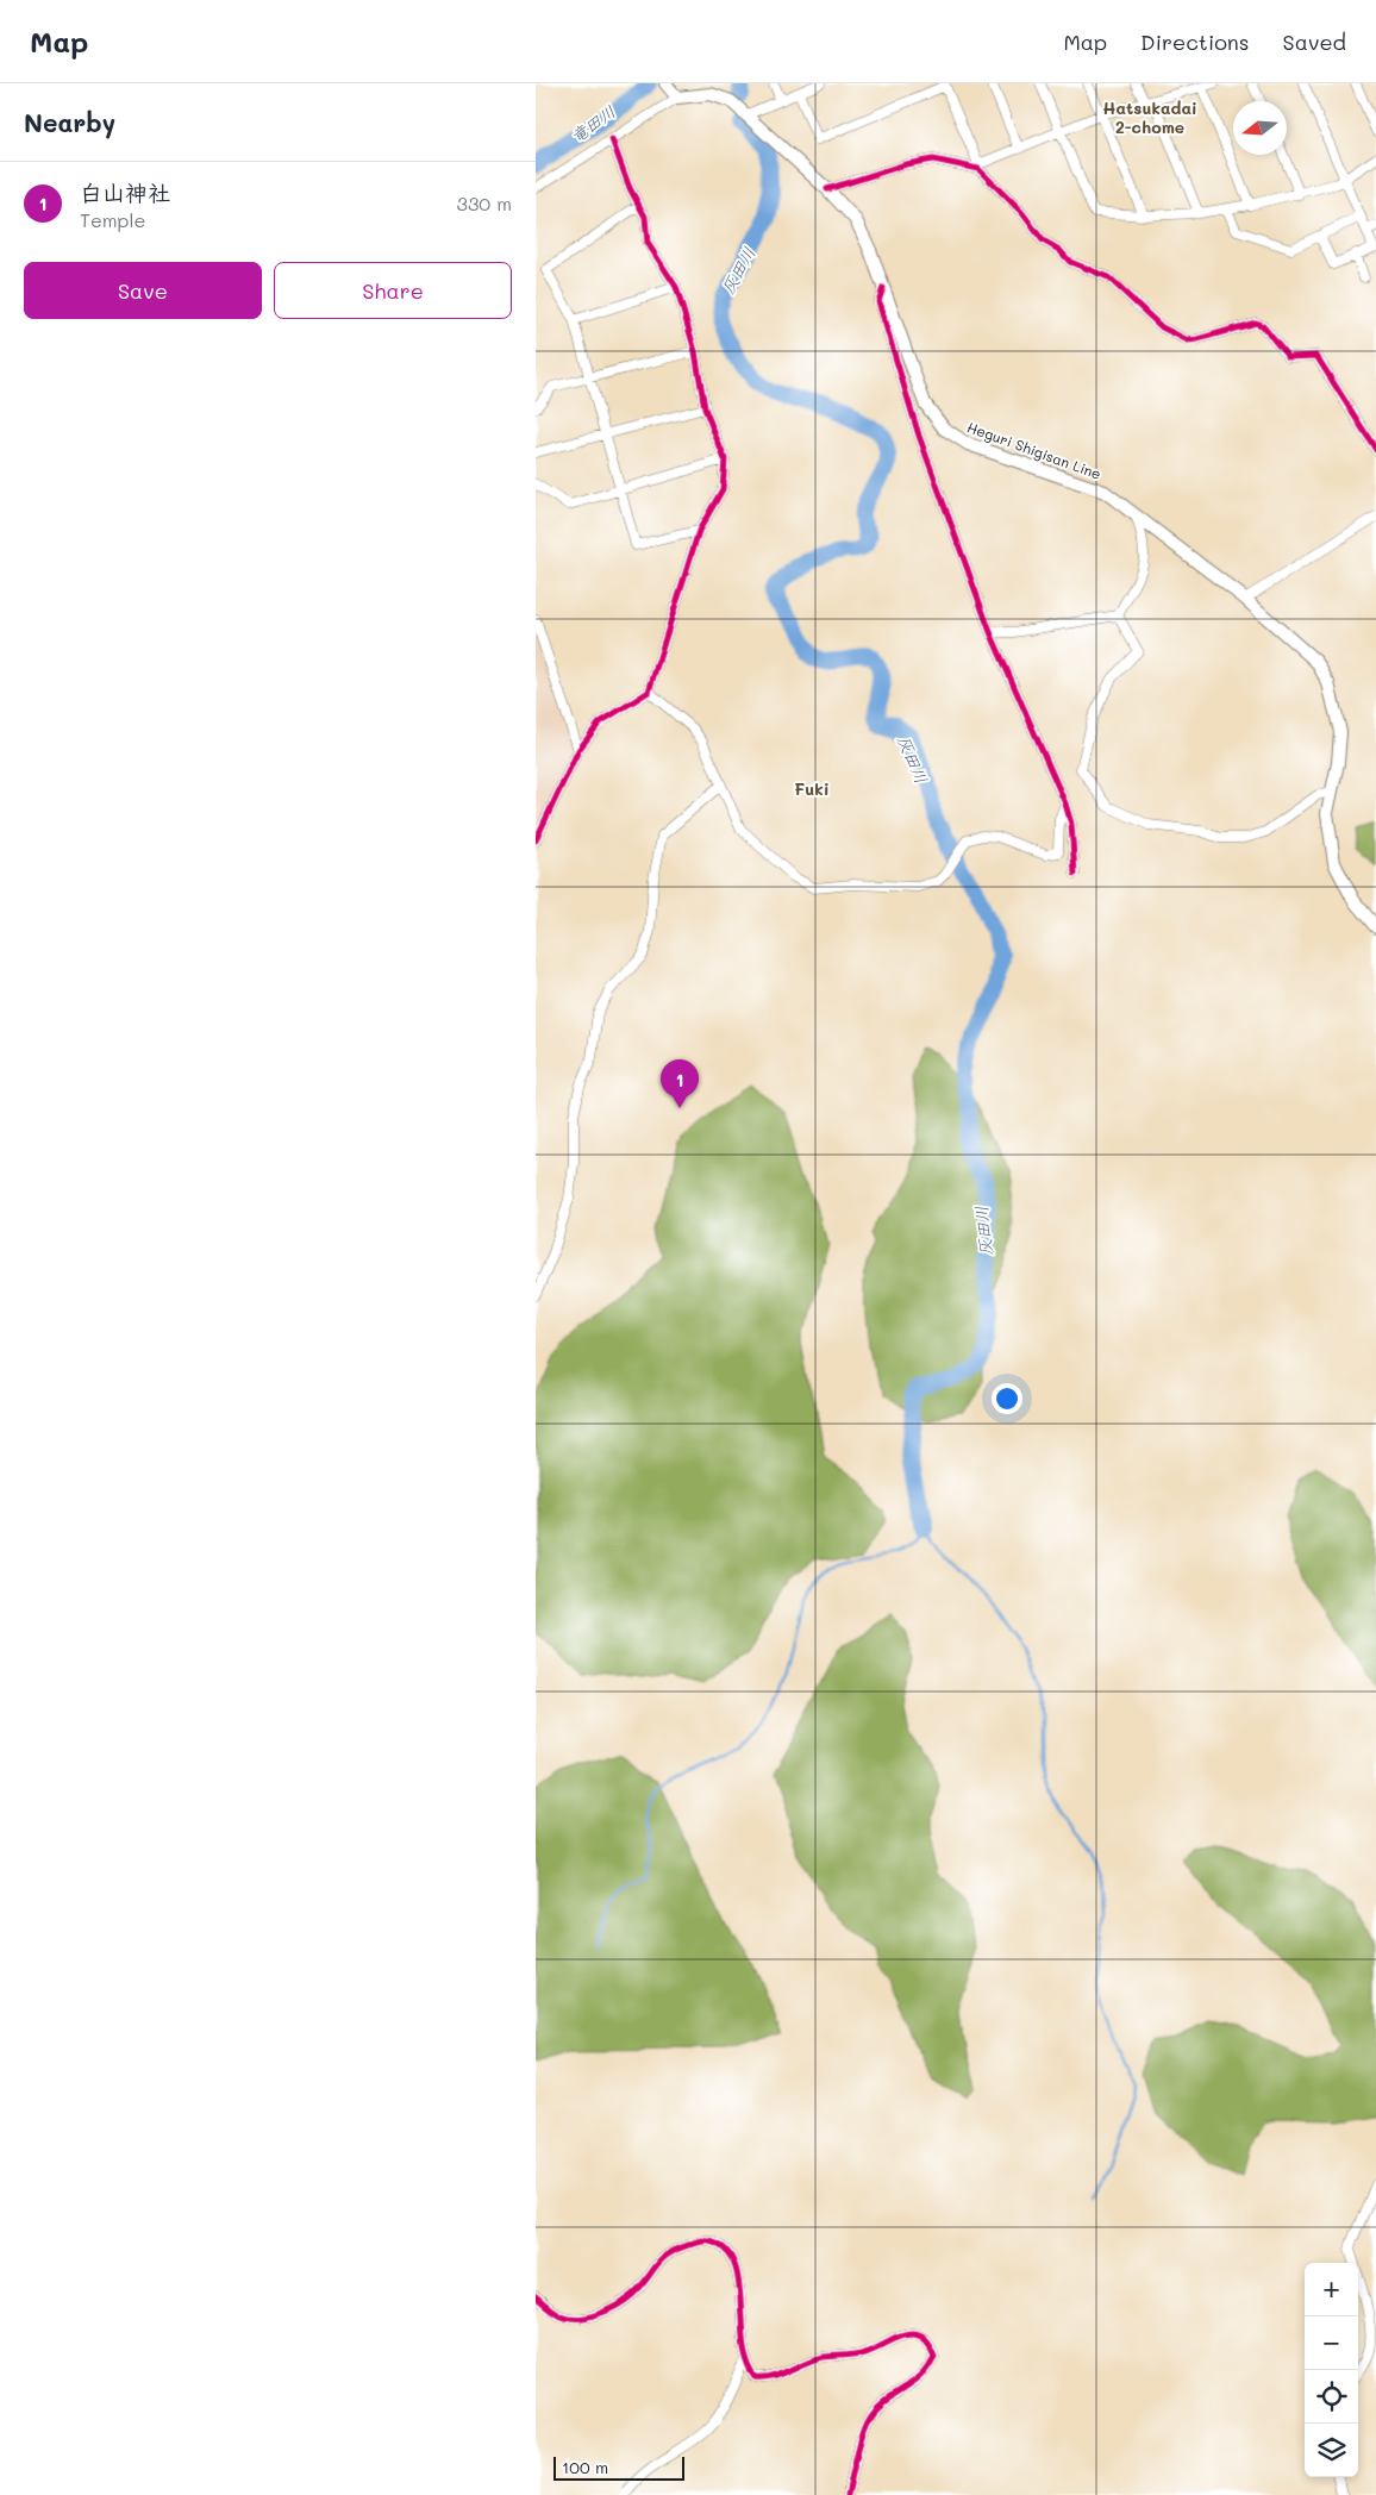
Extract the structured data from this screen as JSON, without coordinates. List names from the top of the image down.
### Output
{
  "streets": {
    "main road": ["Heguri Shigisan Line"]
  },
  "districts": ["Hatsukadai 2-chome", "Fuki"],
  "water": ["竜田川", "灰田川"],
  "scale_bar": "100 m",
  "north": "left",
  "page": {
    "header": "Map",
    "nav": ["Map", "Directions", "Saved"],
    "heading": "Nearby",
    "list": [
      {
        "mark": "1",
        "name": "白山神社",
        "note": "Temple",
        "value": "330 m"
      }
    ],
    "buttons": ["Save", "Share"],
    "pins": "1",
    "map_buttons": ["+", "−"],
    "scale": "100 m"
  }
}
